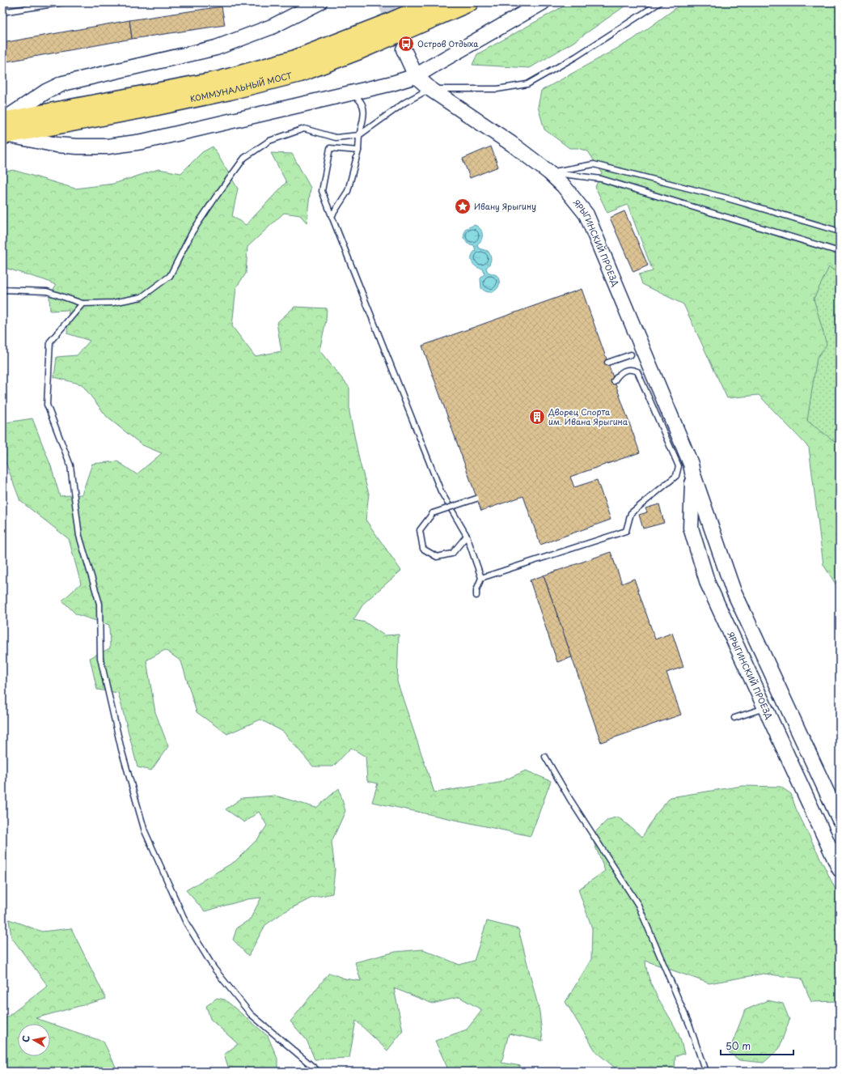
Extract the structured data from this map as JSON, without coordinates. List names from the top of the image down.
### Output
{
  "streets": {
    "highway": ["КОММУНАЛЬНЫЙ МОСТ"],
    "main road": ["ЯРЫГИНСКИЙ ПРОЕЗД"]
  },
  "places": {
    "bus stop": ["Остров Отдыха"],
    "place": ["Ивану Ярыгину"],
    "building": ["Дворец Спорта им. Ивана Ярыгина"]
  },
  "scale_bar": "50 m",
  "north": "left"
}
